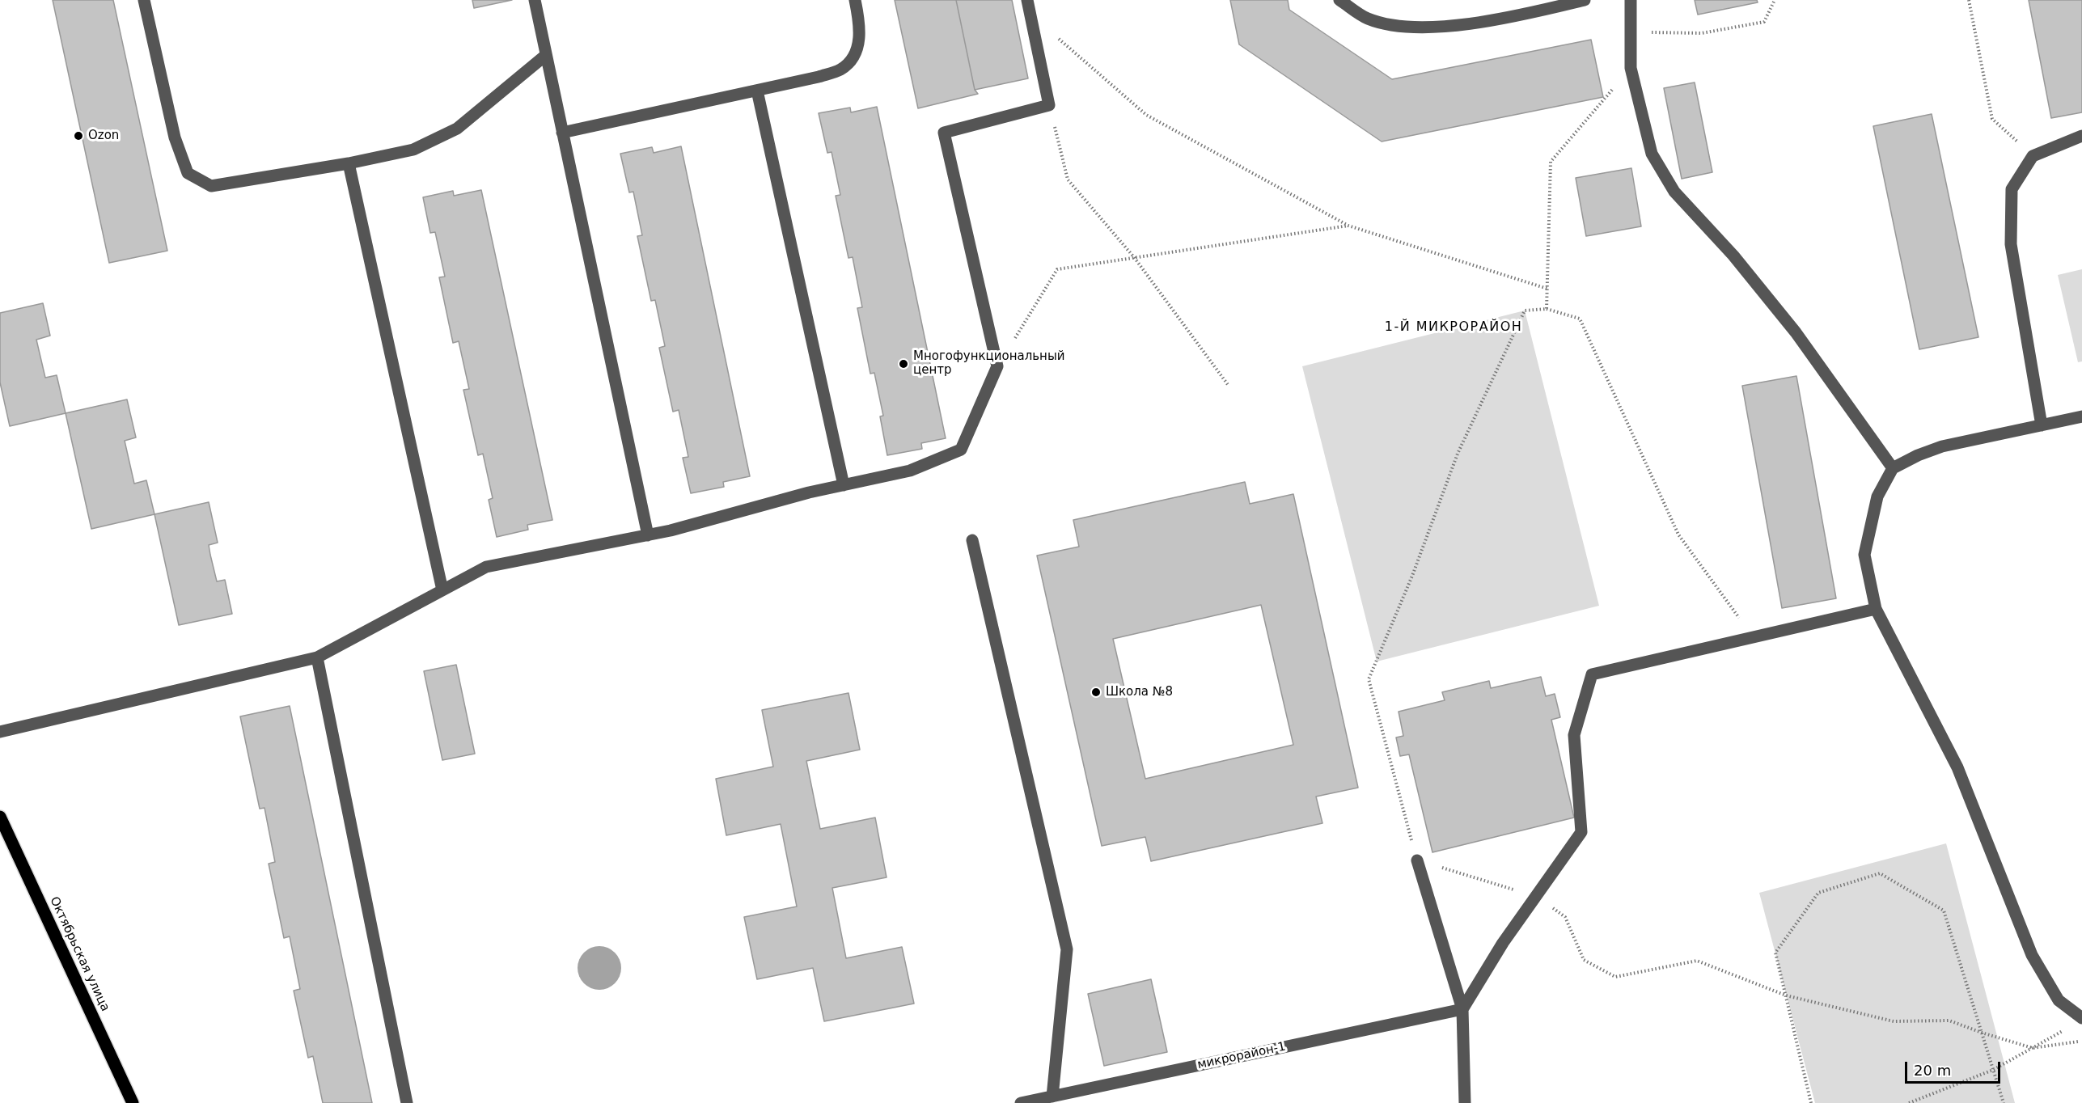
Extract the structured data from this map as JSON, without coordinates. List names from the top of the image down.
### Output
{
  "streets": {
    "main road": ["Октябрьская улица"],
    "lane": ["микрорайон-1"]
  },
  "districts": ["1-Й МИКРОРАЙОН"],
  "places": ["Ozon", "Многофункциональный центр", "Школа №8"],
  "scale_bar": "20 m"
}
